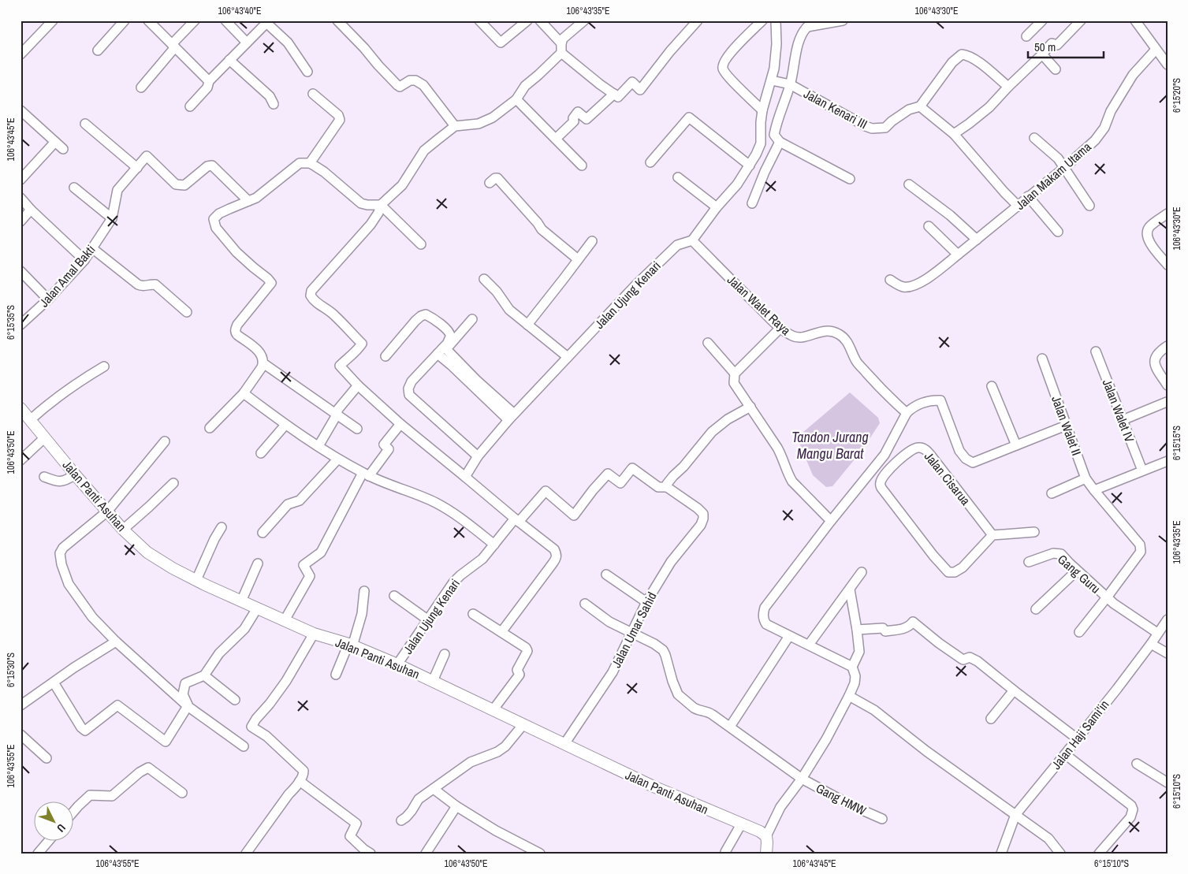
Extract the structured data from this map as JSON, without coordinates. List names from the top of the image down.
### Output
{
  "streets": {
    "street": [
      "Jalan Kenari III",
      "Jalan Makam Utama",
      "Jalan Amal Bakti",
      "Jalan Ujung Kenari",
      "Jalan Walet Raya",
      "Jalan Walet IV",
      "Jalan Walet II",
      "Jalan Cisarua",
      "Jalan Panti Asuhan",
      "Gang Guru",
      "Jalan Umar Sahid",
      "Jalan Haji Sami'in",
      "Gang HMW"
    ]
  },
  "crossings": [
    ["Jalan Ujung Kenari", "Jalan Walet Raya"],
    ["Jalan Ujung Kenari", "Jalan Panti Asuhan"],
    ["Jalan Ujung Kenari", "Jalan Umar Sahid"],
    ["Jalan Walet II", "Gang Guru"],
    ["Jalan Panti Asuhan", "Jalan Umar Sahid"],
    ["Gang Guru", "Jalan Haji Sami'in"],
    ["Jalan Umar Sahid", "Gang HMW"]
  ],
  "water": ["Tandon Jurang Mangu Barat"],
  "scale_bar": "50 m",
  "north": "bottom right",
  "coordinates": [
    "106°43'40\"E",
    "106°43'35\"E",
    "106°43'30\"E",
    "6°15'20\"S",
    "106°43'45\"E",
    "6°15'35\"S",
    "6°15'15\"S",
    "106°43'50\"E",
    "6°15'30\"S",
    "106°43'55\"E",
    "6°15'10\"S"
  ]
}
